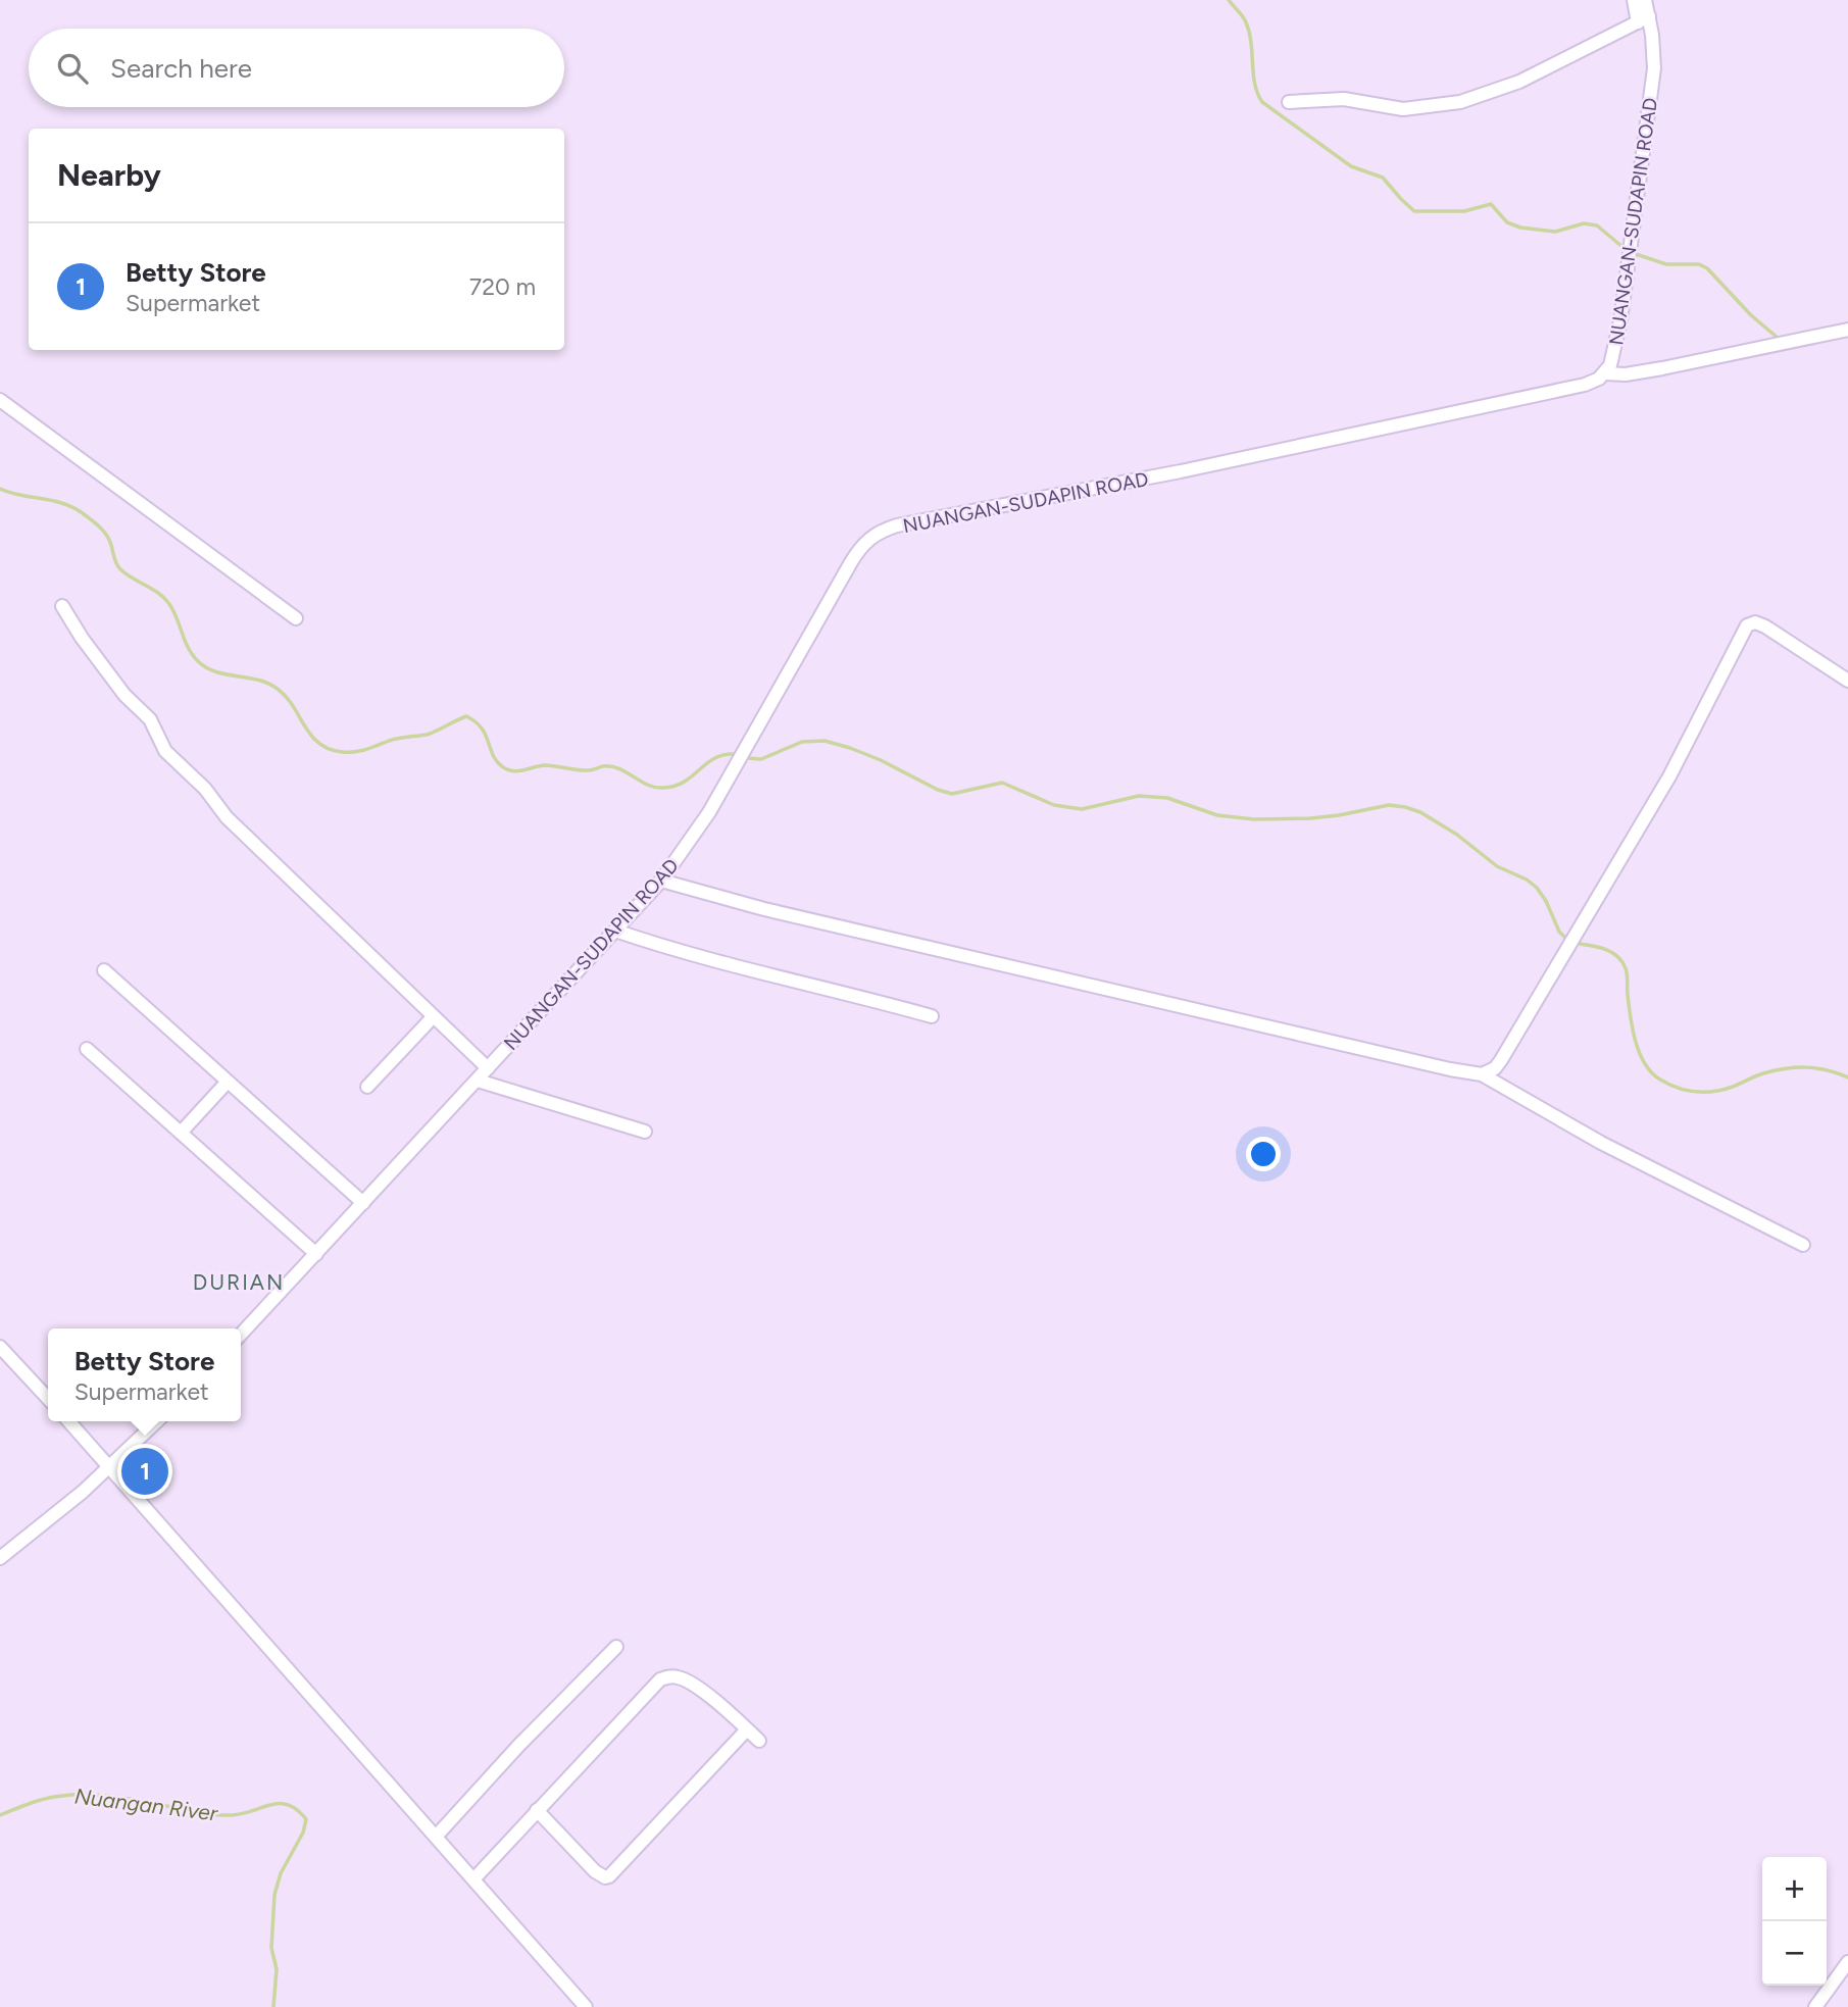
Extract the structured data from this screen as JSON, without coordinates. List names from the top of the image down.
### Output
{
  "streets": {
    "street": ["NUANGAN-SUDAPIN ROAD"]
  },
  "districts": ["DURIAN"],
  "water": ["Nuangan River"],
  "page": {
    "search": "Search here",
    "heading": "Nearby",
    "list": [
      {
        "mark": "1",
        "name": "Betty Store",
        "note": "Supermarket",
        "value": "720 m"
      }
    ],
    "popup": ["Betty Store", "Supermarket"],
    "pins": "1",
    "map_buttons": ["+", "−"]
  }
}
